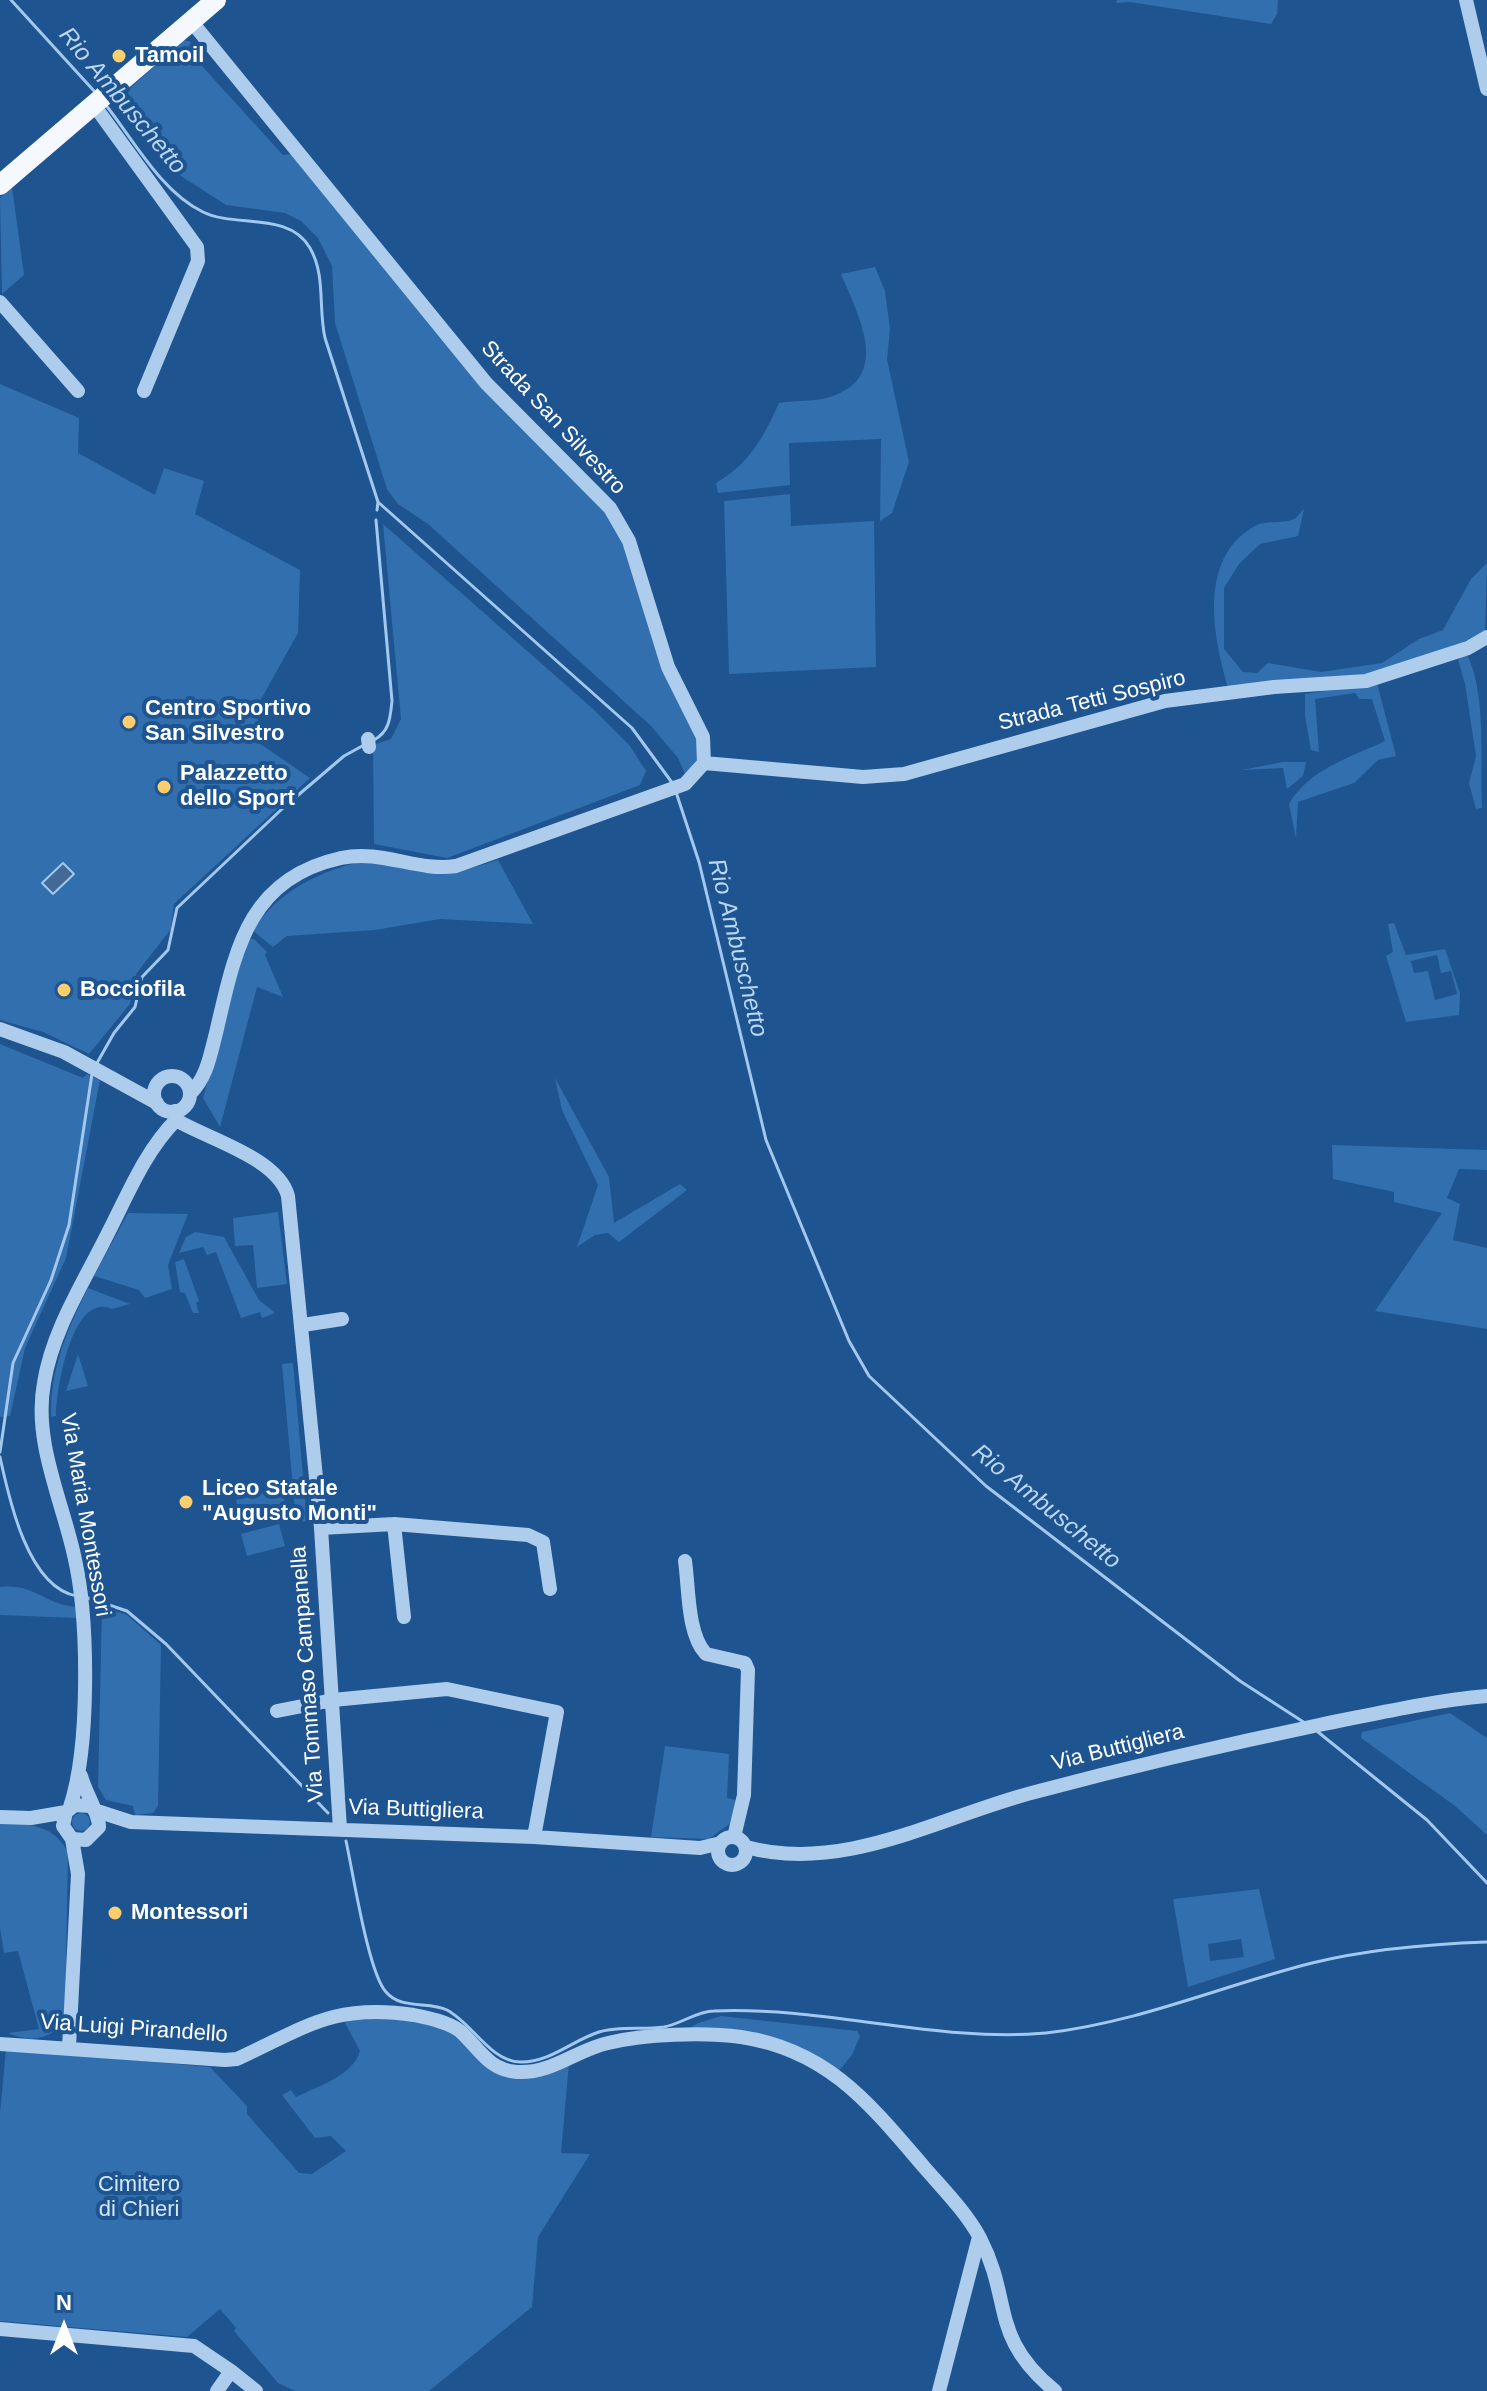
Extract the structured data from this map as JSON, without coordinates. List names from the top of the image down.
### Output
{
  "streets": {
    "street": [
      "Strada San Silvestro",
      "Strada Tetti Sospiro",
      "Via Maria Montessori",
      "Via Tommaso Campanella",
      "Via Buttigliera",
      "Via Luigi Pirandello"
    ]
  },
  "crossings": [
    ["Strada San Silvestro", "Strada Tetti Sospiro"],
    ["Via Maria Montessori", "Via Tommaso Campanella"],
    ["Via Maria Montessori", "Via Buttigliera"],
    ["Via Tommaso Campanella", "Via Buttigliera"]
  ],
  "water": ["Rio Ambuschetto"],
  "parks": ["Cimitero di Chieri"],
  "places": [
    "Tamoil",
    "Centro Sportivo San Silvestro",
    "Palazzetto dello Sport",
    "Bocciofila",
    "Liceo Statale \"Augusto Monti\"",
    "Montessori"
  ],
  "north": "top"
}
